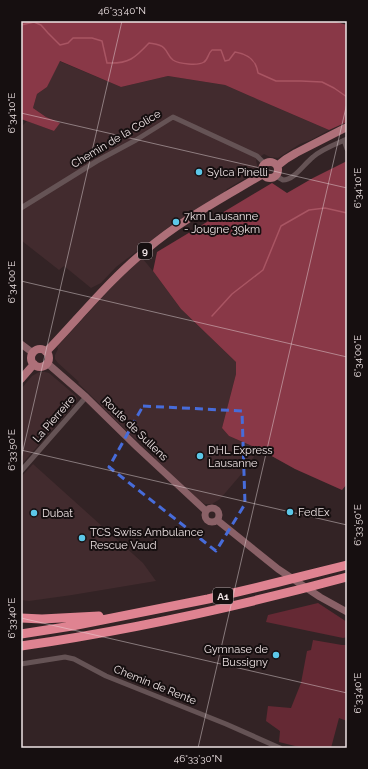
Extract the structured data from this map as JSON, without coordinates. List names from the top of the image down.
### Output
{
  "streets": {
    "highway": ["A1"],
    "main road": ["9", "Route de Sullens"],
    "street": ["Chemin de la Colice", "La Pierreire", "Chemin de Rente"]
  },
  "crossings": [
    ["Chemin de la Colice", "9"],
    ["9", "Route de Sullens"],
    ["La Pierreire", "Route de Sullens"]
  ],
  "places": [
    "Sylca Pinelli",
    "7km Lausanne - Jougne 39km",
    "DHL Express Lausanne",
    "FedEx",
    "Dubat",
    "TCS Swiss Ambulance Rescue Vaud",
    "Gymnase de Bussigny"
  ],
  "coordinates": [
    "46°33'40\"N",
    "6°34'10\"E",
    "6°34'00\"E",
    "6°33'50\"E",
    "6°33'40\"E",
    "46°33'30\"N"
  ]
}
